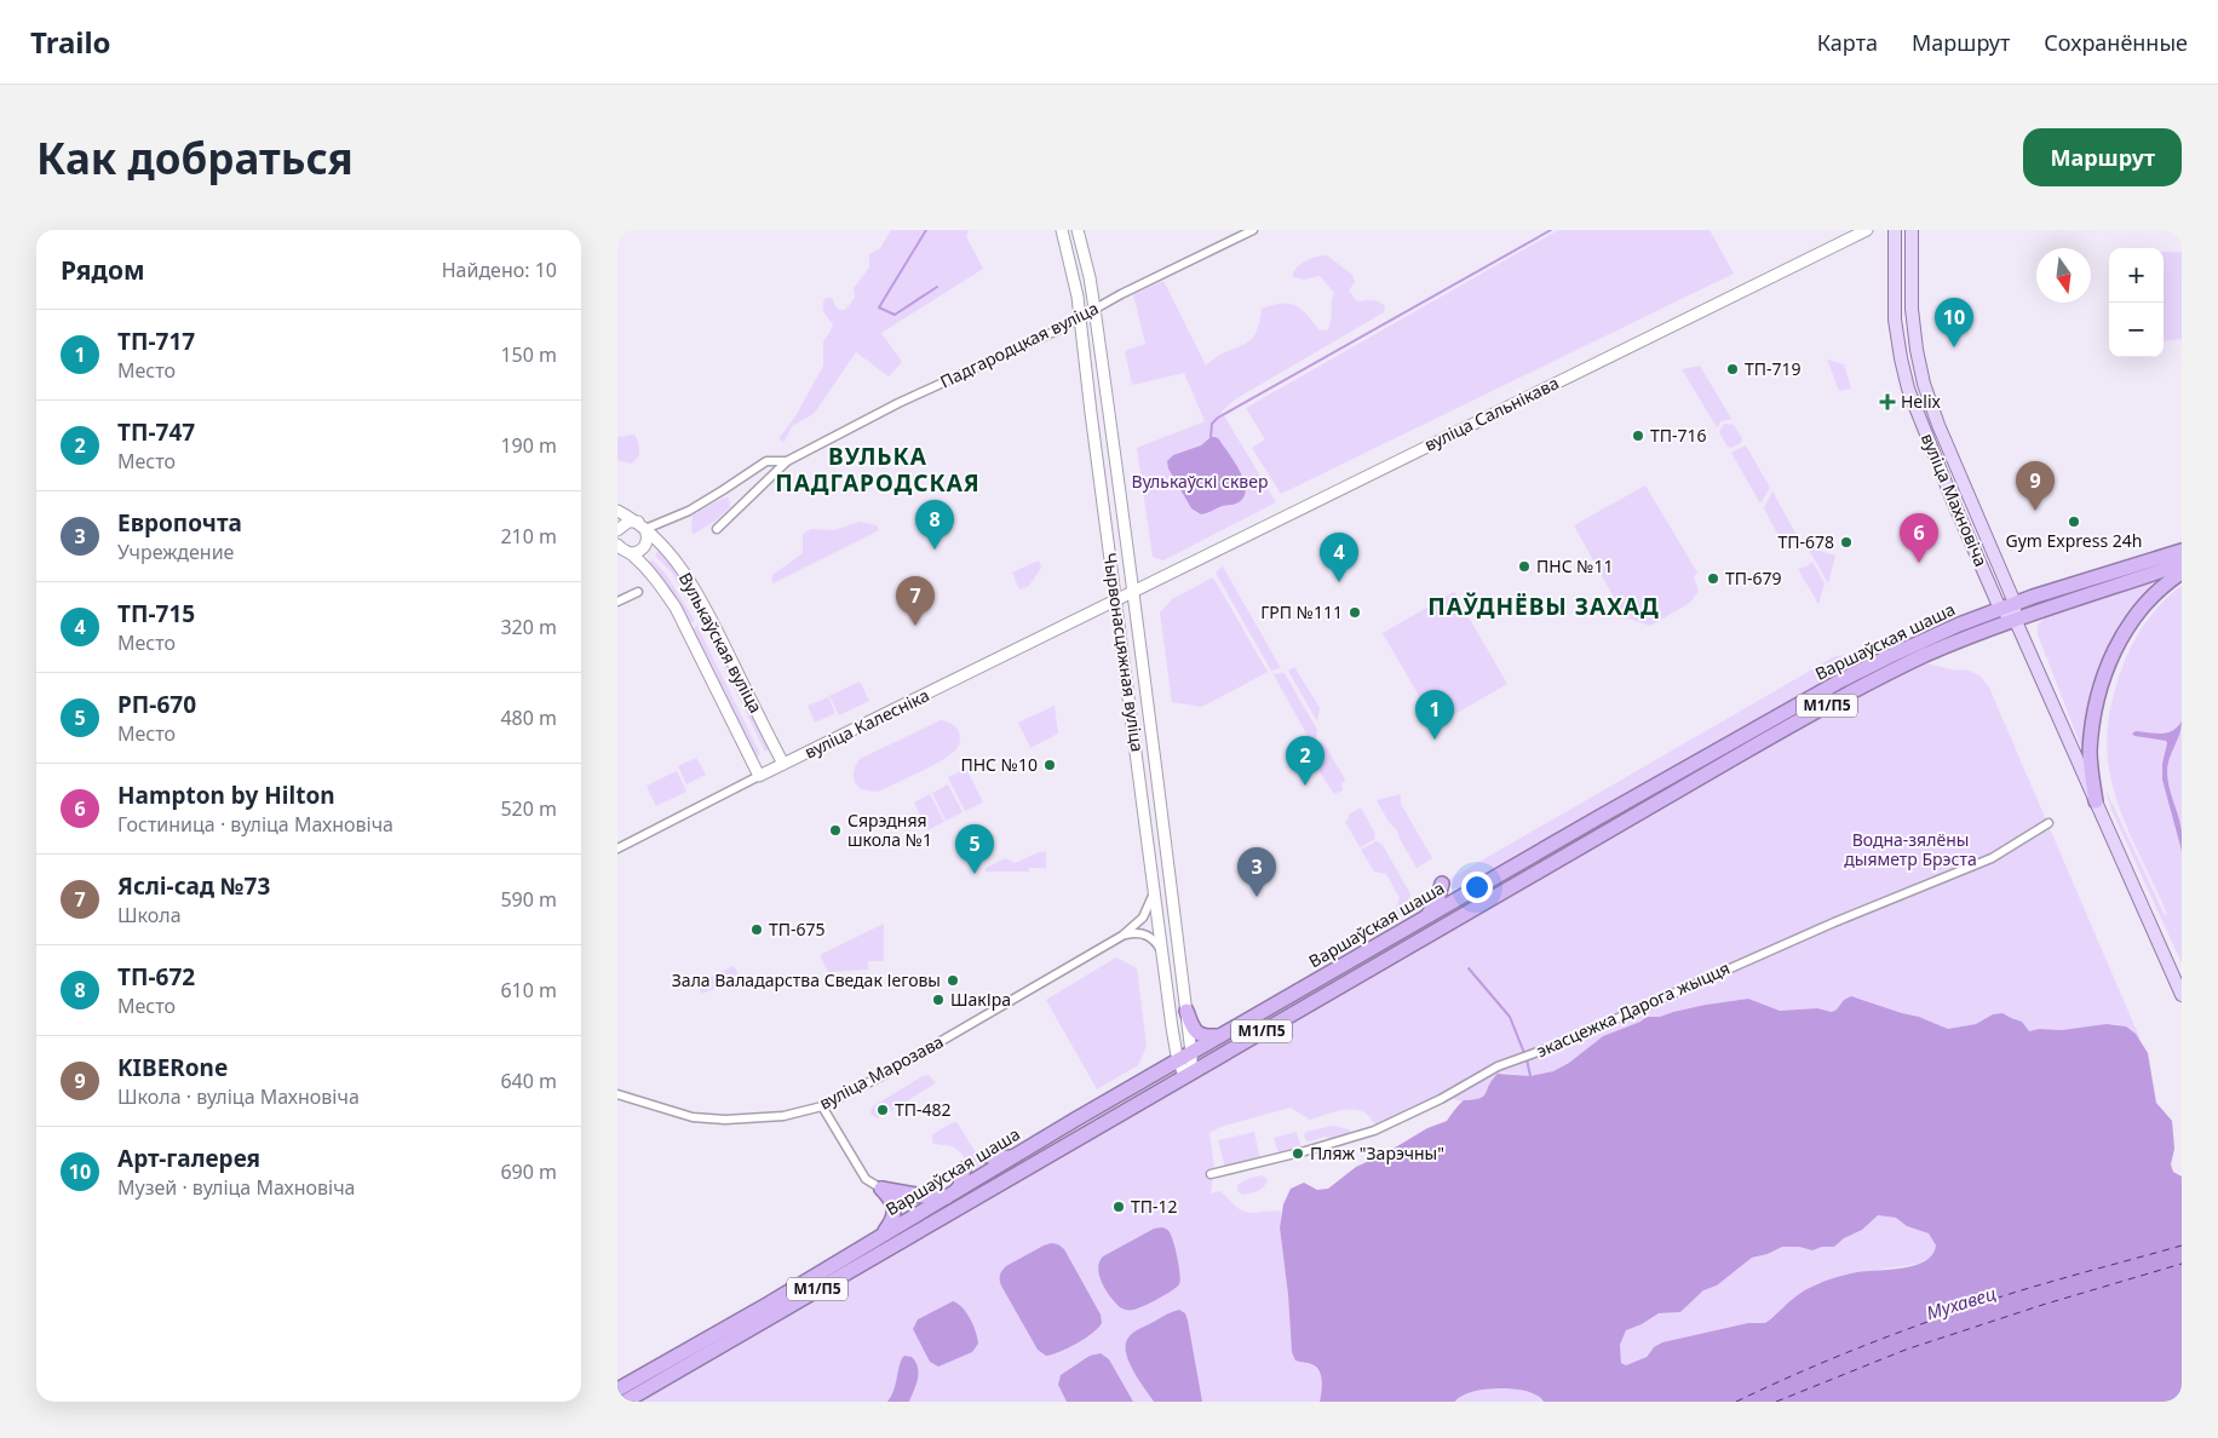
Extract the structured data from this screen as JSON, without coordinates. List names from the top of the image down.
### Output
{
  "streets": {
    "highway": ["Варшаўская шаша", "М1/П5"],
    "main road": ["вуліца Махновіча"],
    "street": [
      "Падгародцкая вуліца",
      "вуліца Сальнікава",
      "Вулькаўская вуліца",
      "Чырвонасцяжная вуліца",
      "вуліца Калесніка",
      "экасцежка Дарога жыцця",
      "вуліца Марозава"
    ]
  },
  "crossings": [
    ["Падгародцкая вуліца", "Вулькаўская вуліца"],
    ["Падгародцкая вуліца", "Чырвонасцяжная вуліца"],
    ["вуліца Сальнікава", "Чырвонасцяжная вуліца"],
    ["вуліца Сальнікава", "вуліца Калесніка"],
    ["вуліца Махновіча", "Варшаўская шаша"],
    ["Варшаўская шаша", "Чырвонасцяжная вуліца"],
    ["Вулькаўская вуліца", "вуліца Калесніка"],
    ["Чырвонасцяжная вуліца", "вуліца Калесніка"],
    ["Чырвонасцяжная вуліца", "вуліца Марозава"]
  ],
  "districts": ["ВУЛЬКА ПАДГАРОДСКАЯ", "ПАЎДНЁВЫ ЗАХАД"],
  "water": ["Мухавец"],
  "parks": ["Вулькаўскі сквер", "Водна-зялёны дыяметр Брэста"],
  "places": {
    "other": [
      "ТП-719",
      "ТП-716",
      "Gym Express 24h",
      "ТП-678",
      "ПНС №11",
      "ТП-679",
      "ГРП №111",
      "ПНС №10",
      "Сярэдняя школа №1",
      "ТП-675",
      "Зала Валадарства Сведак Іеговы",
      "ШакІра",
      "ТП-482",
      "Пляж \"Зарэчны\"",
      "ТП-12"
    ],
    "health": ["Helix"]
  },
  "north": "bottom",
  "page": {
    "header": "Trailo",
    "nav": ["Карта", "Маршрут", "Сохранённые"],
    "buttons": "Маршрут",
    "title": "Как добраться",
    "heading": ["Рядом", "Найдено: 10"],
    "map_buttons": ["+", "−"],
    "pins": [
      "10",
      "9",
      "8",
      "6",
      "4",
      "7",
      "1",
      "2",
      "5",
      "3"
    ],
    "list": [
      {
        "mark": "1",
        "name": "ТП-717",
        "note": "Место",
        "value": "150 m"
      },
      {
        "mark": "2",
        "name": "ТП-747",
        "note": "Место",
        "value": "190 m"
      },
      {
        "mark": "3",
        "name": "Европочта",
        "note": "Учреждение",
        "value": "210 m"
      },
      {
        "mark": "4",
        "name": "ТП-715",
        "note": "Место",
        "value": "320 m"
      },
      {
        "mark": "5",
        "name": "РП-670",
        "note": "Место",
        "value": "480 m"
      },
      {
        "mark": "6",
        "name": "Hampton by Hilton",
        "note": "Гостиница · вуліца Махновіча",
        "value": "520 m"
      },
      {
        "mark": "7",
        "name": "Яслі-сад №73",
        "note": "Школа",
        "value": "590 m"
      },
      {
        "mark": "8",
        "name": "ТП-672",
        "note": "Место",
        "value": "610 m"
      },
      {
        "mark": "9",
        "name": "KIBERone",
        "note": "Школа · вуліца Махновіча",
        "value": "640 m"
      },
      {
        "mark": "10",
        "name": "Арт-галерея",
        "note": "Музей · вуліца Махновіча",
        "value": "690 m"
      }
    ]
  }
}
